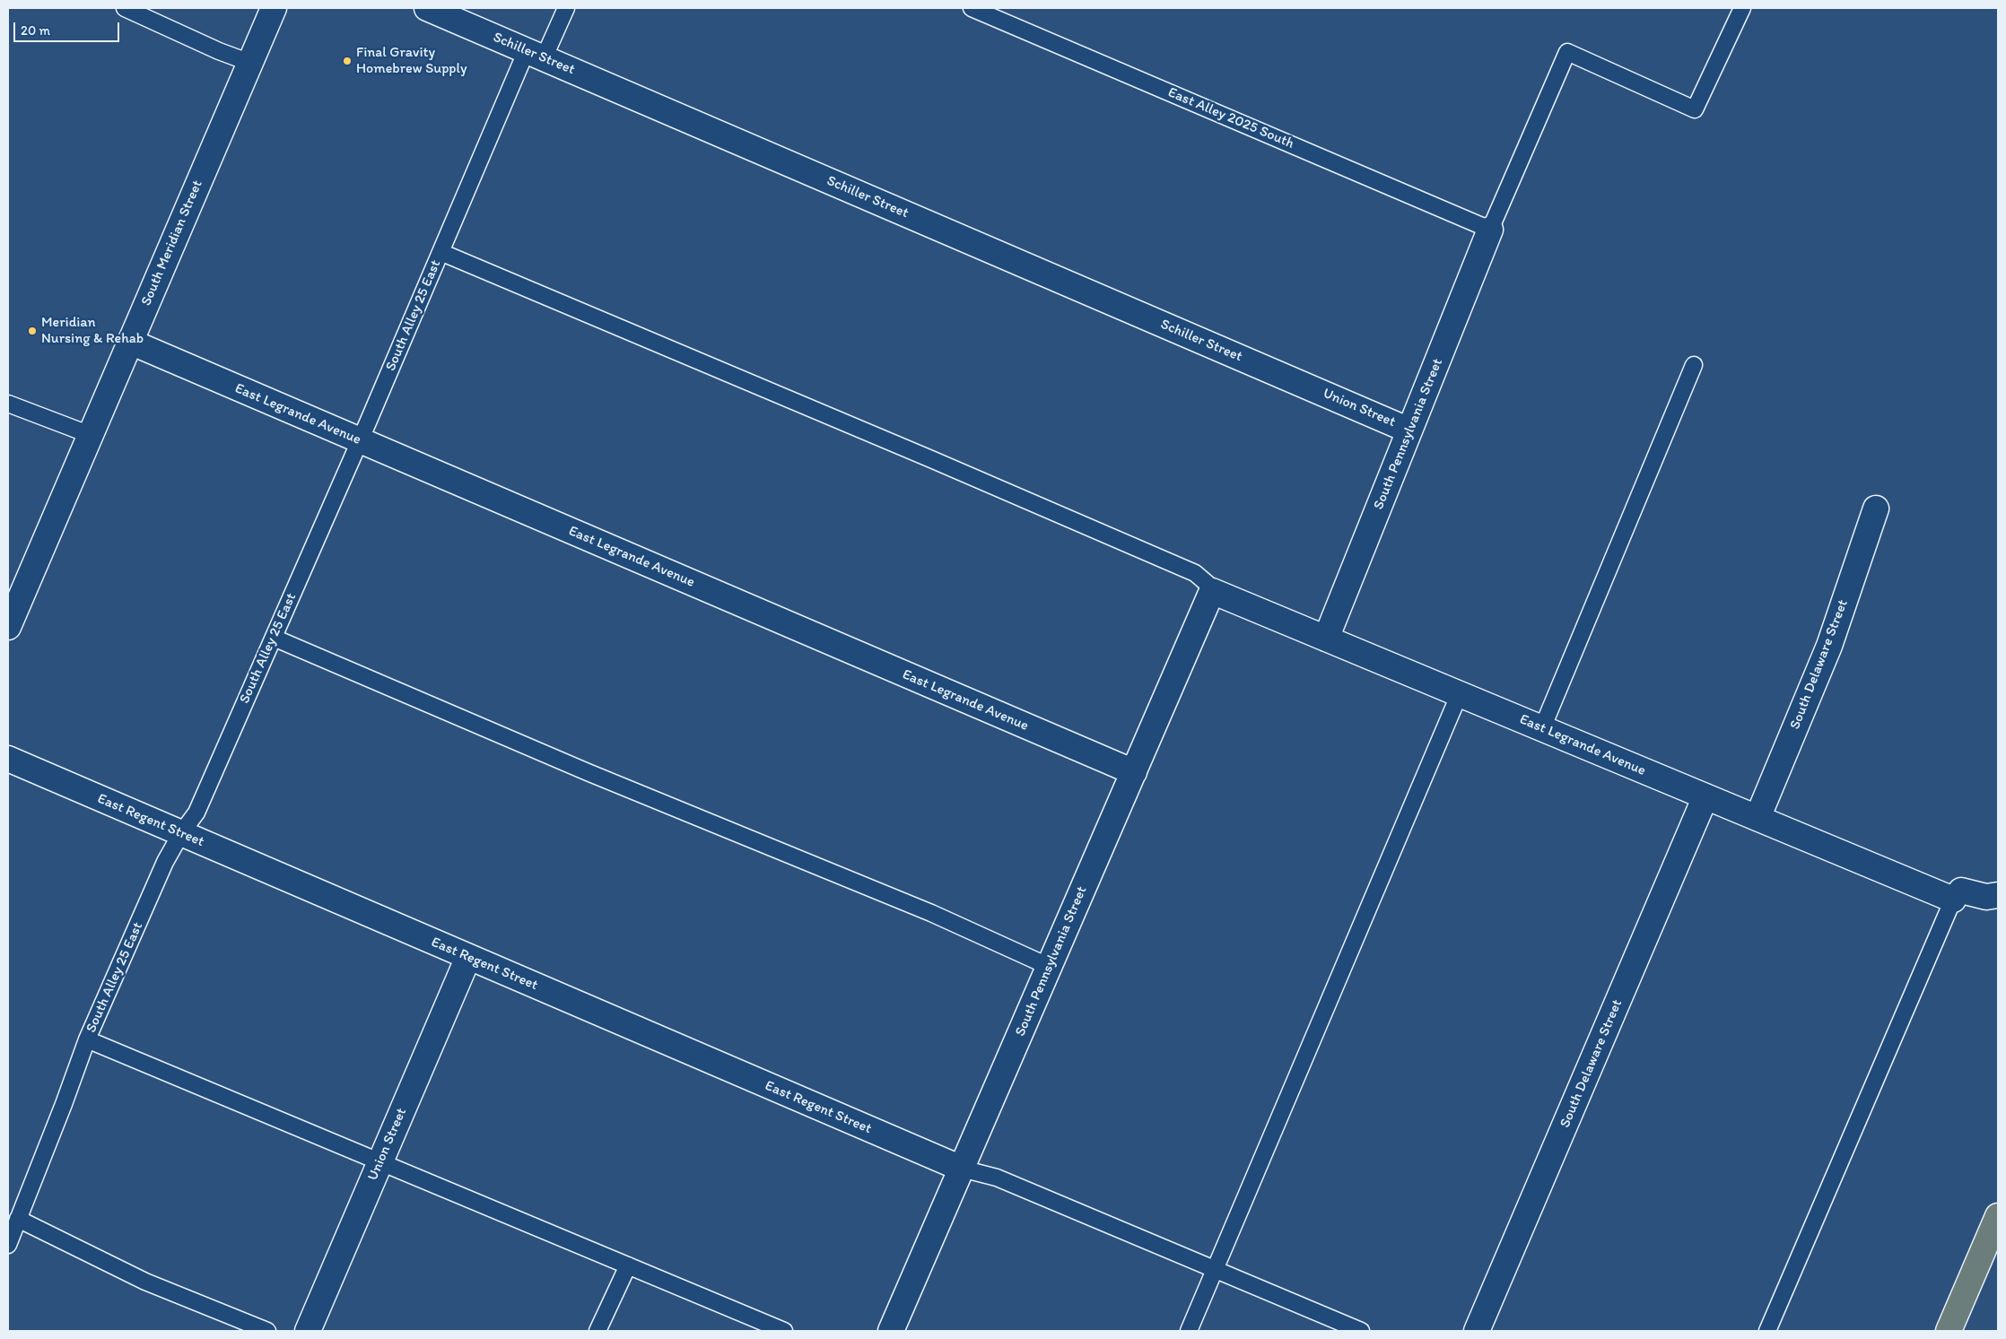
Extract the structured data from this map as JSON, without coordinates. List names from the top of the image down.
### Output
{
  "streets": {
    "street": [
      "Schiller Street",
      "South Meridian Street",
      "Union Street",
      "East Legrande Avenue",
      "South Pennsylvania Street",
      "South Delaware Street",
      "East Regent Street"
    ],
    "lane": ["East Alley 2025 South", "South Alley 25 East"]
  },
  "crossings": [
    ["Schiller Street", "South Alley 25 East"],
    ["Schiller Street", "Union Street"],
    ["East Alley 2025 South", "South Pennsylvania Street"],
    ["South Meridian Street", "East Legrande Avenue"],
    ["South Alley 25 East", "East Legrande Avenue"],
    ["South Alley 25 East", "East Regent Street"],
    ["Union Street", "South Pennsylvania Street"],
    ["Union Street", "East Regent Street"],
    ["East Legrande Avenue", "South Pennsylvania Street"],
    ["East Legrande Avenue", "South Delaware Street"],
    ["South Pennsylvania Street", "East Regent Street"]
  ],
  "places": ["Final Gravity Homebrew Supply", "Meridian Nursing & Rehab"],
  "scale_bar": "20 m"
}
